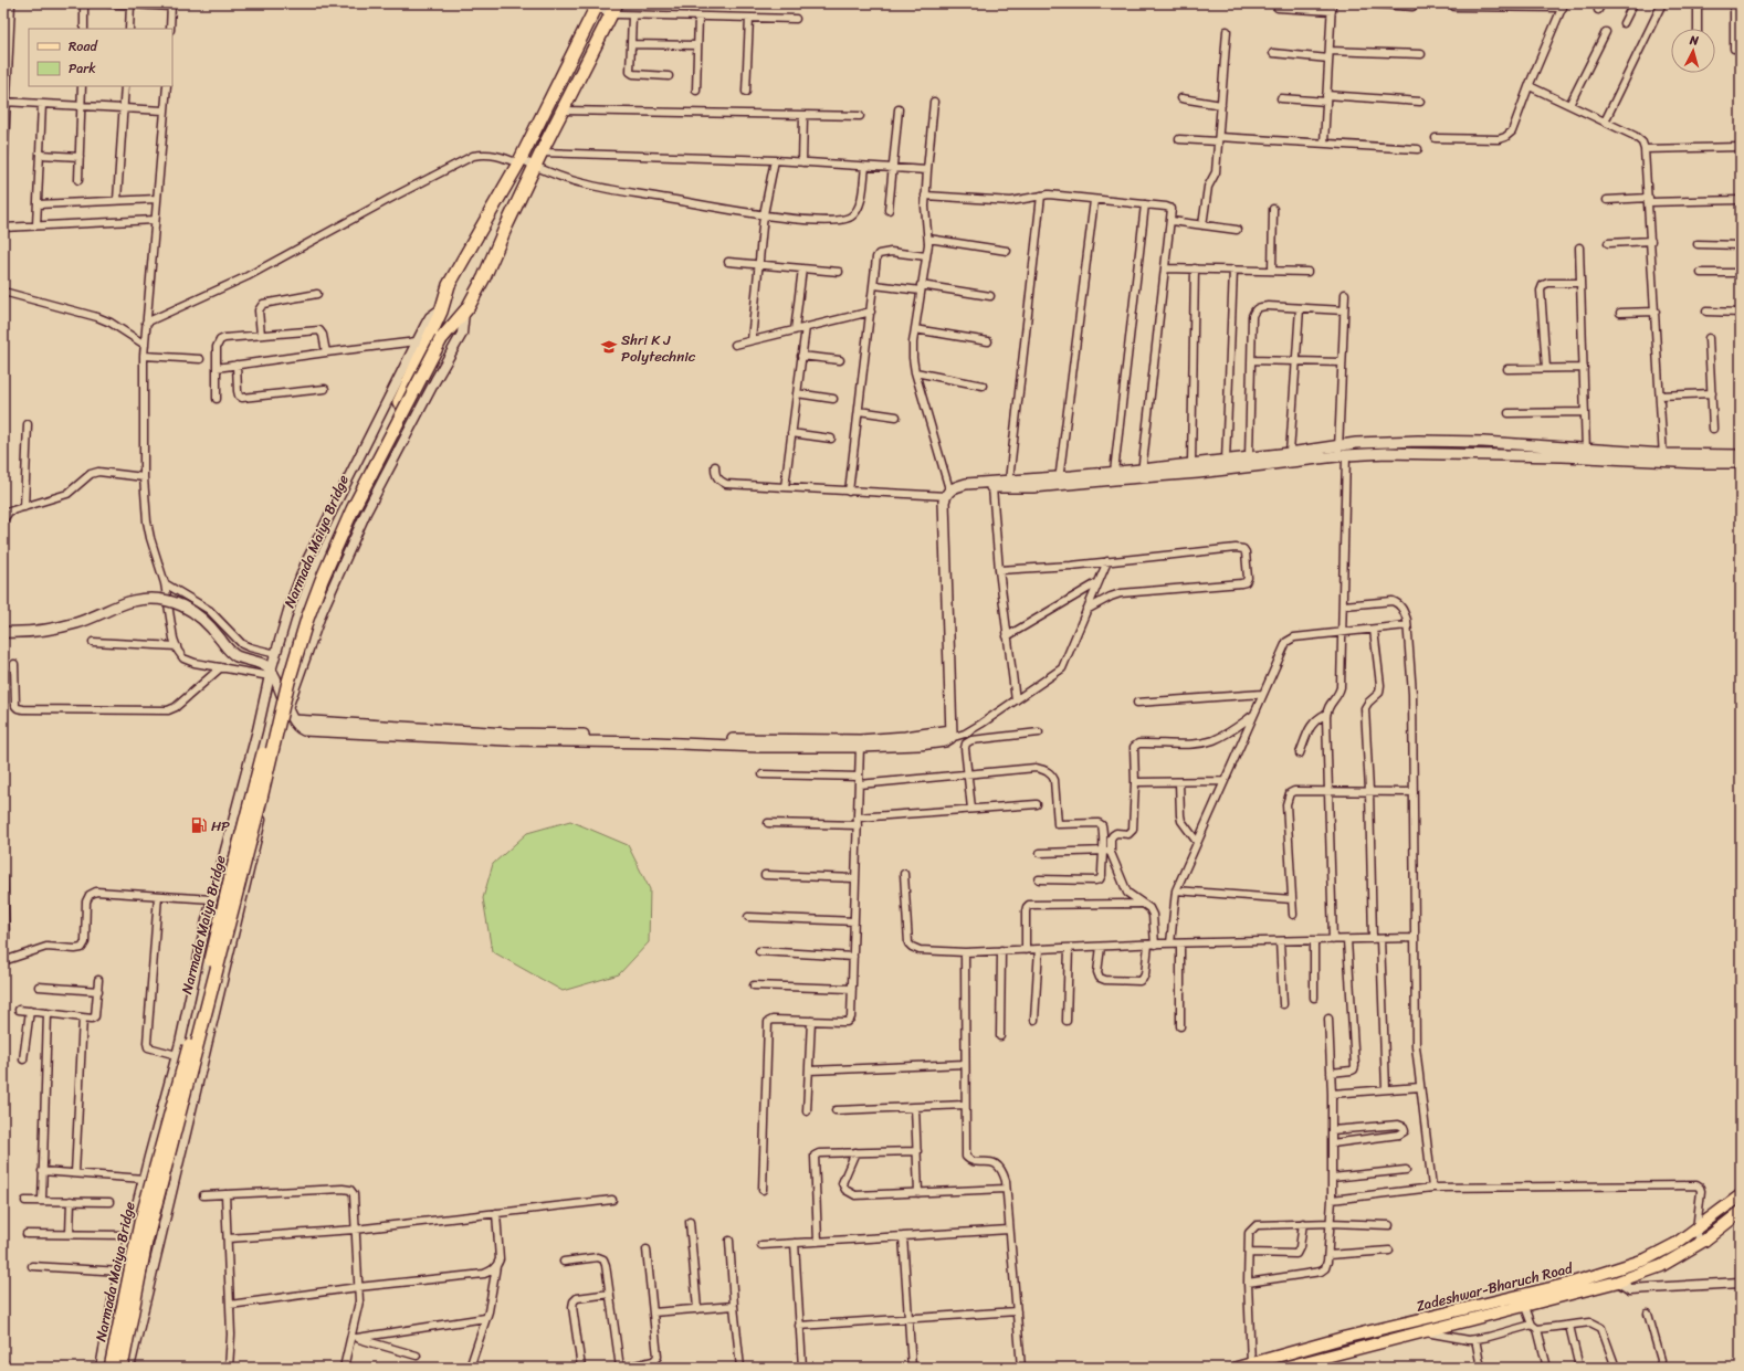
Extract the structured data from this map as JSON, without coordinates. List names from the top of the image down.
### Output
{
  "streets": {
    "highway": ["Narmada Maiya Bridge"],
    "main road": ["Zadeshwar-Bharuch Road"]
  },
  "places": {
    "school or university": ["Shri K J Polytechnic"],
    "fuel station": ["HP"]
  },
  "legend": ["Road", "Park"],
  "north": "top"
}
